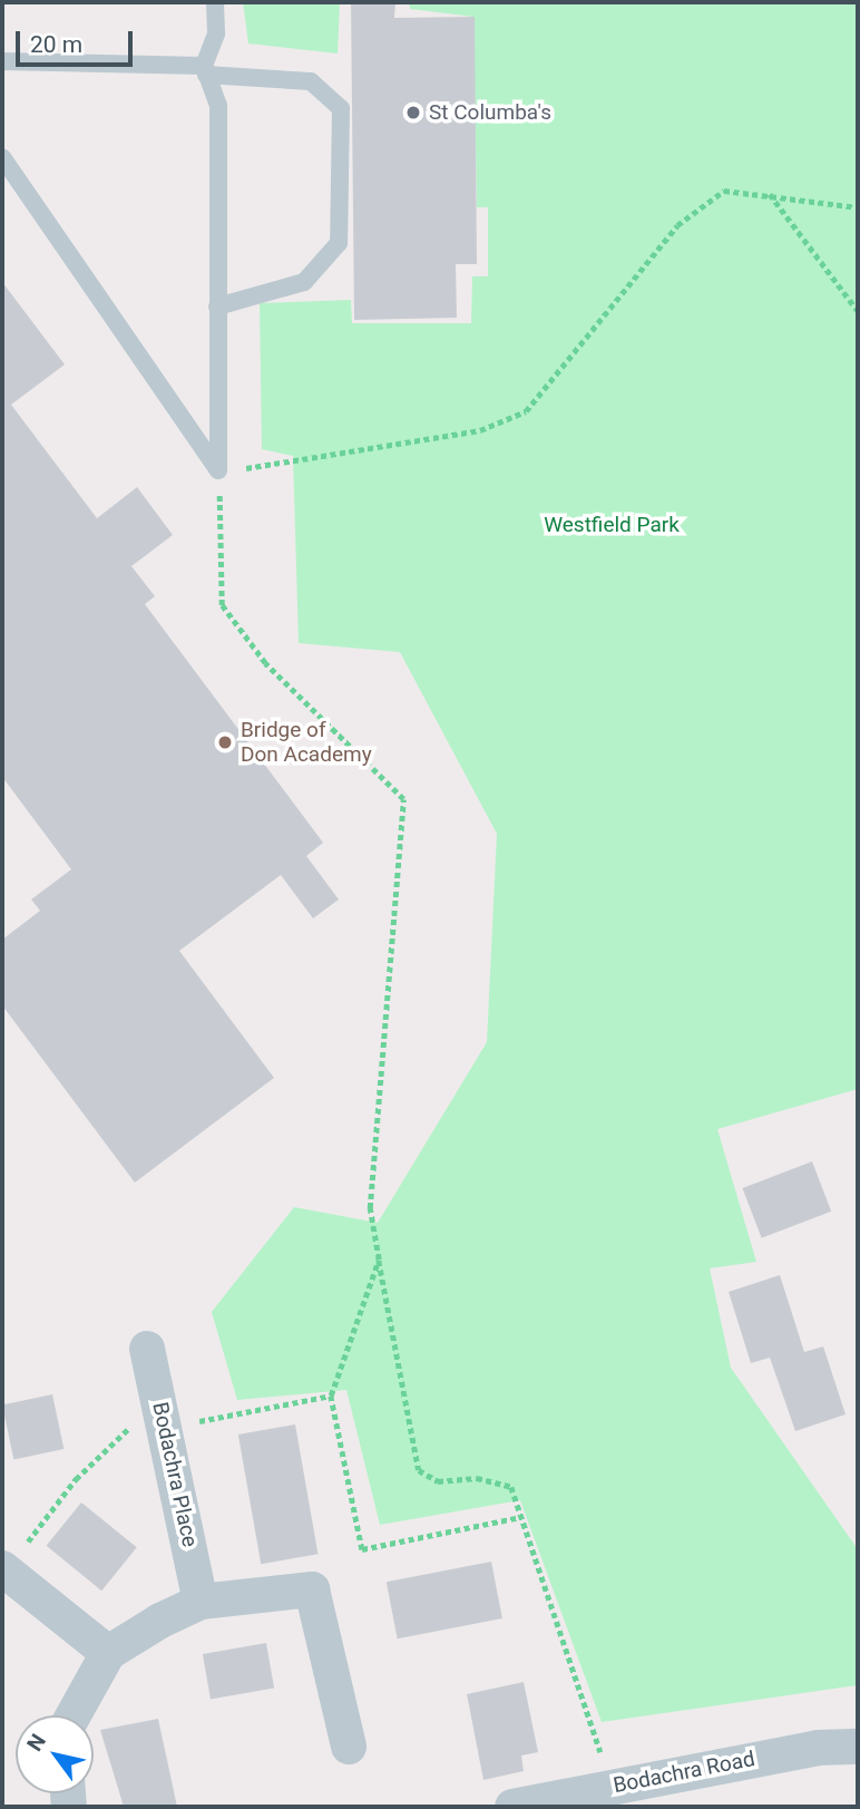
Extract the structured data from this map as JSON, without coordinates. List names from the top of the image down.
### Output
{
  "streets": {
    "street": ["Bodachra Place", "Bodachra Road"]
  },
  "parks": ["Westfield Park"],
  "places": ["St Columba's", "Bridge of Don Academy"],
  "scale_bar": "20 m",
  "north": "top left"
}
